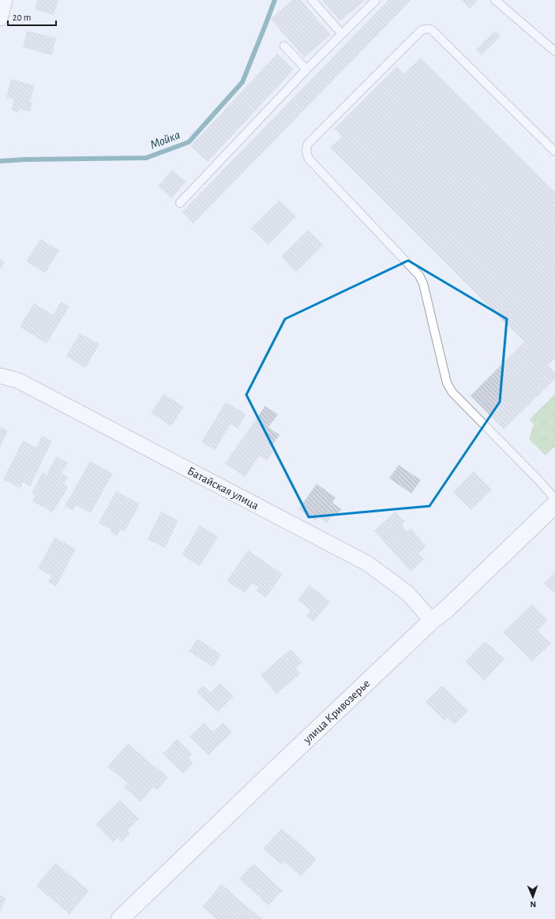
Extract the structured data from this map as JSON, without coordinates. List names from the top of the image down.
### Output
{
  "streets": {
    "main road": ["улица Кривозерье"],
    "street": ["Батайская улица"]
  },
  "crossings": [
    ["Батайская улица", "улица Кривозерье"]
  ],
  "water": ["Мойка"],
  "scale_bar": "20 m",
  "north": "bottom"
}
